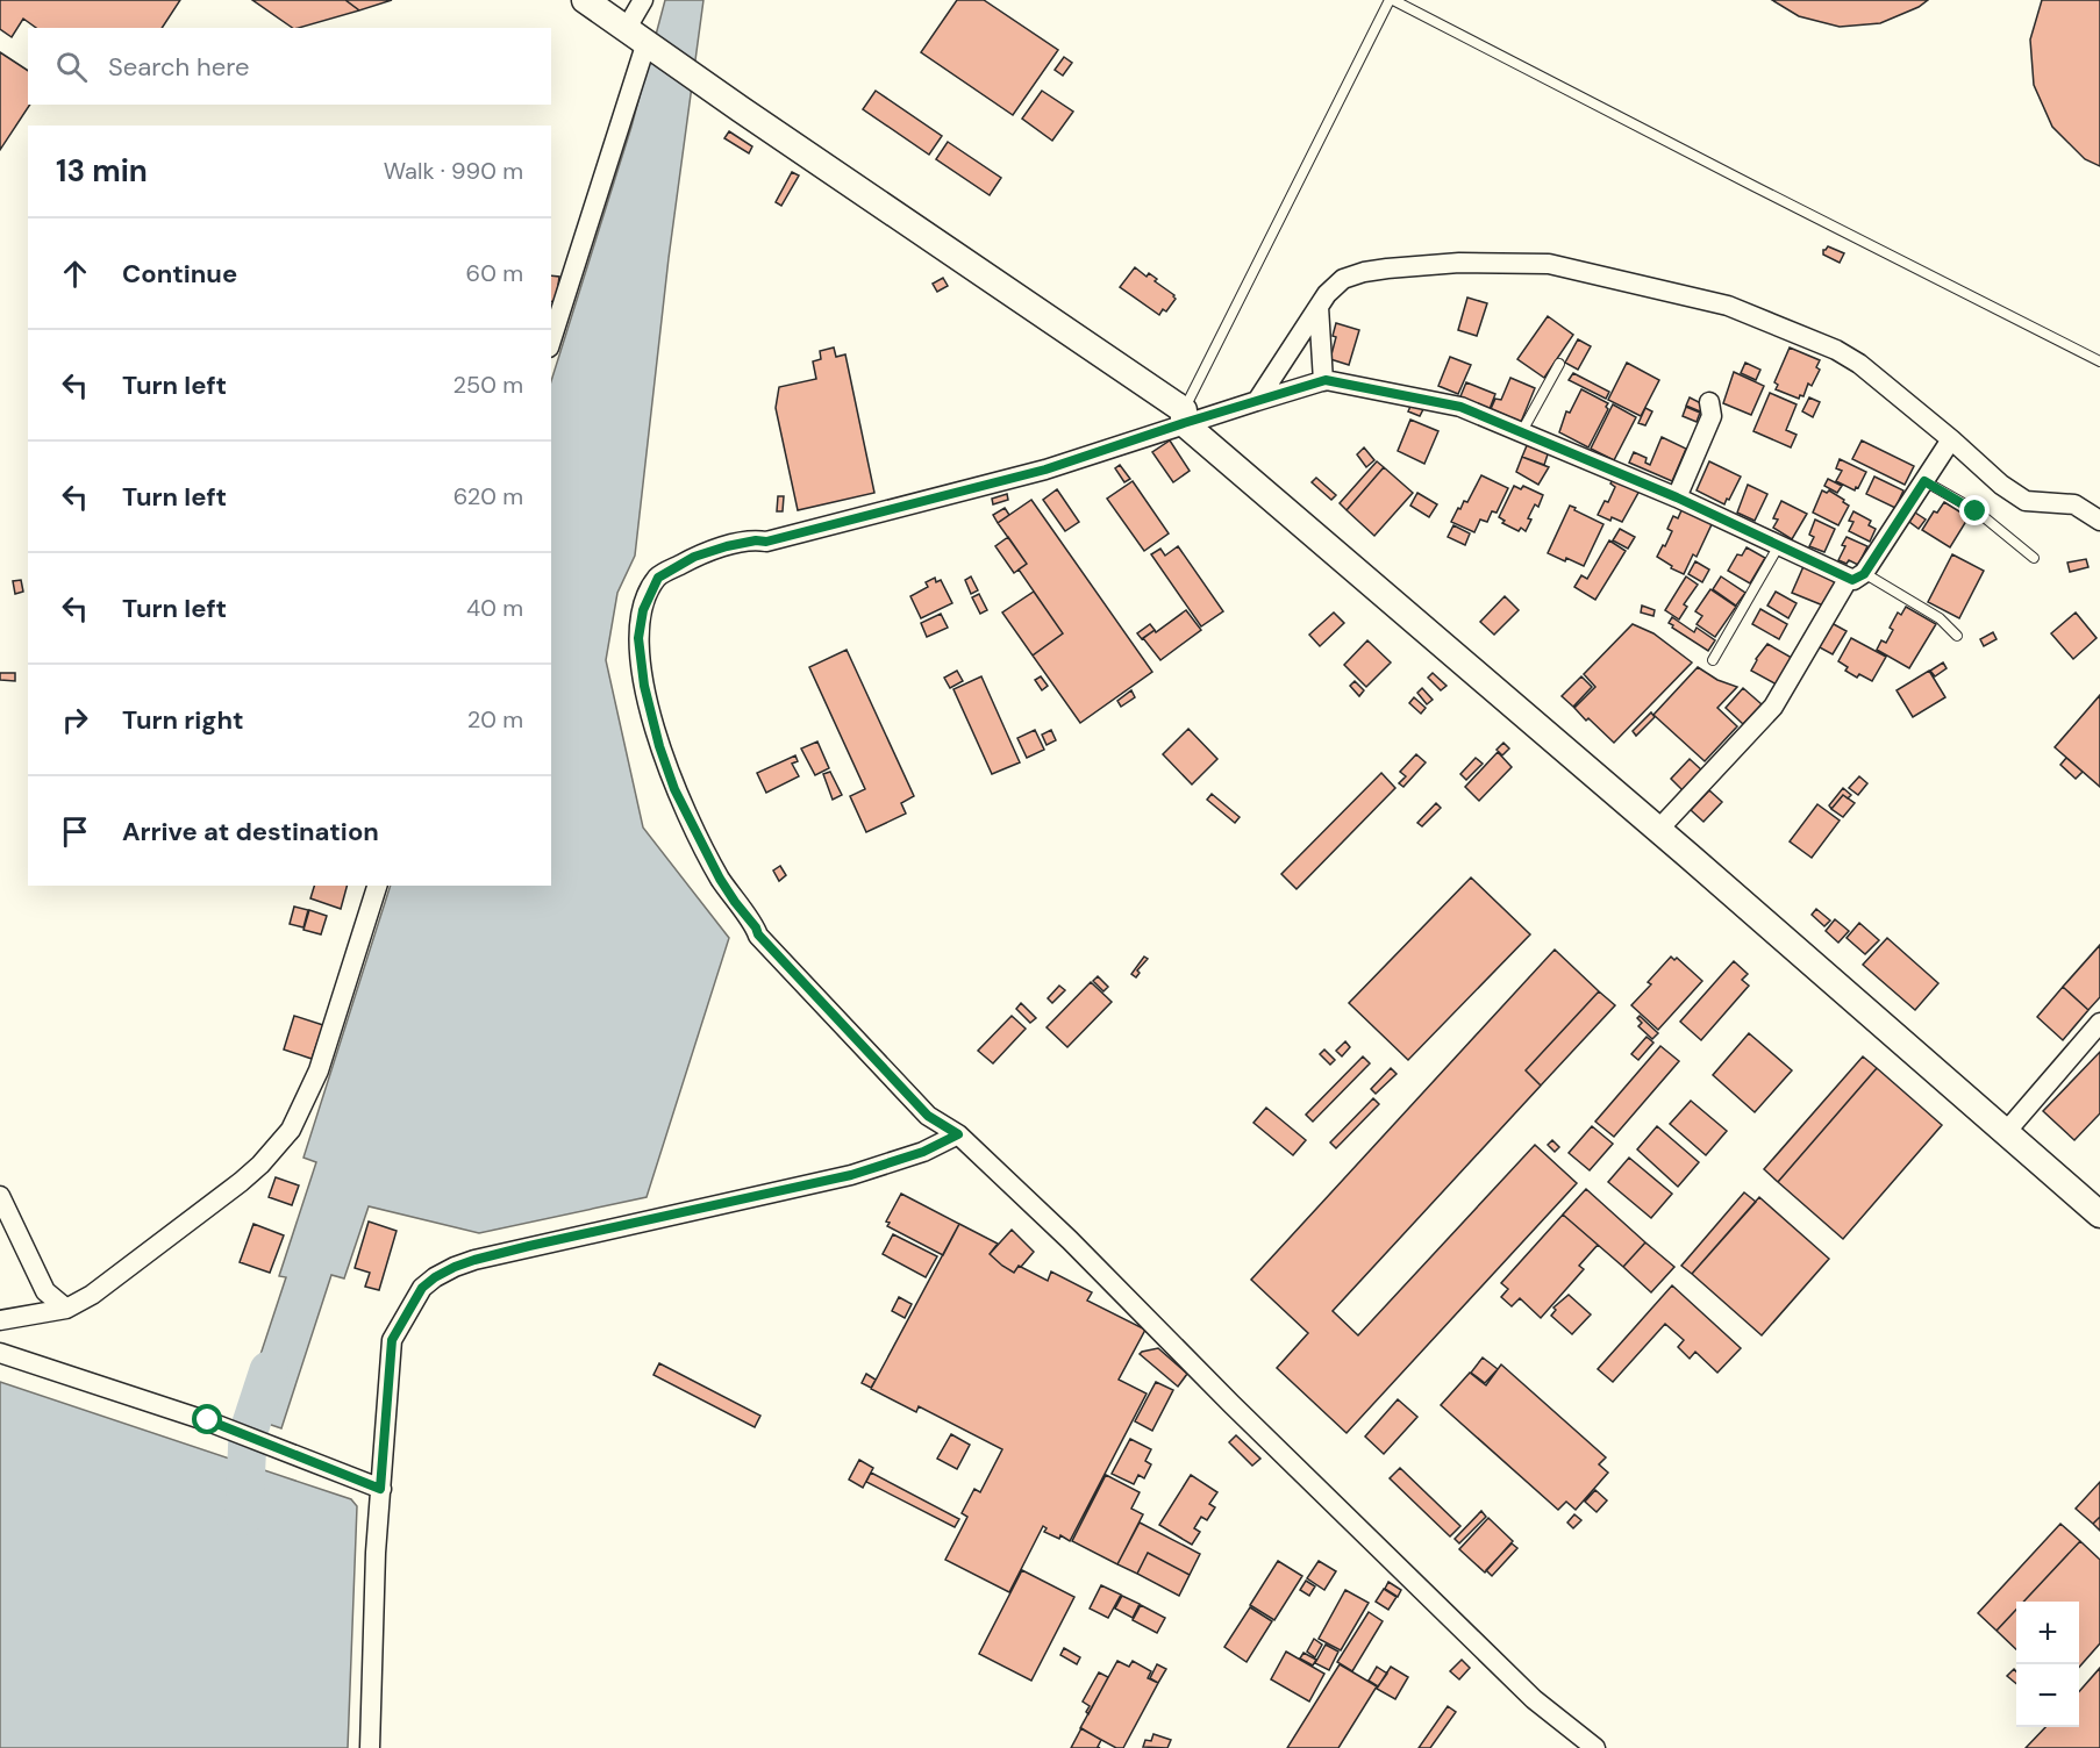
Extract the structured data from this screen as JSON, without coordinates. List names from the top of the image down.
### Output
{
  "page": {
    "search": "Search here",
    "heading": ["13 min", "Walk · 990 m"],
    "list": [
      ["Continue", "60 m"],
      ["Turn left", "250 m"],
      ["Turn left", "620 m"],
      ["Turn left", "40 m"],
      ["Turn right", "20 m"],
      "Arrive at destination"
    ],
    "map_buttons": ["+", "−"]
  }
}
